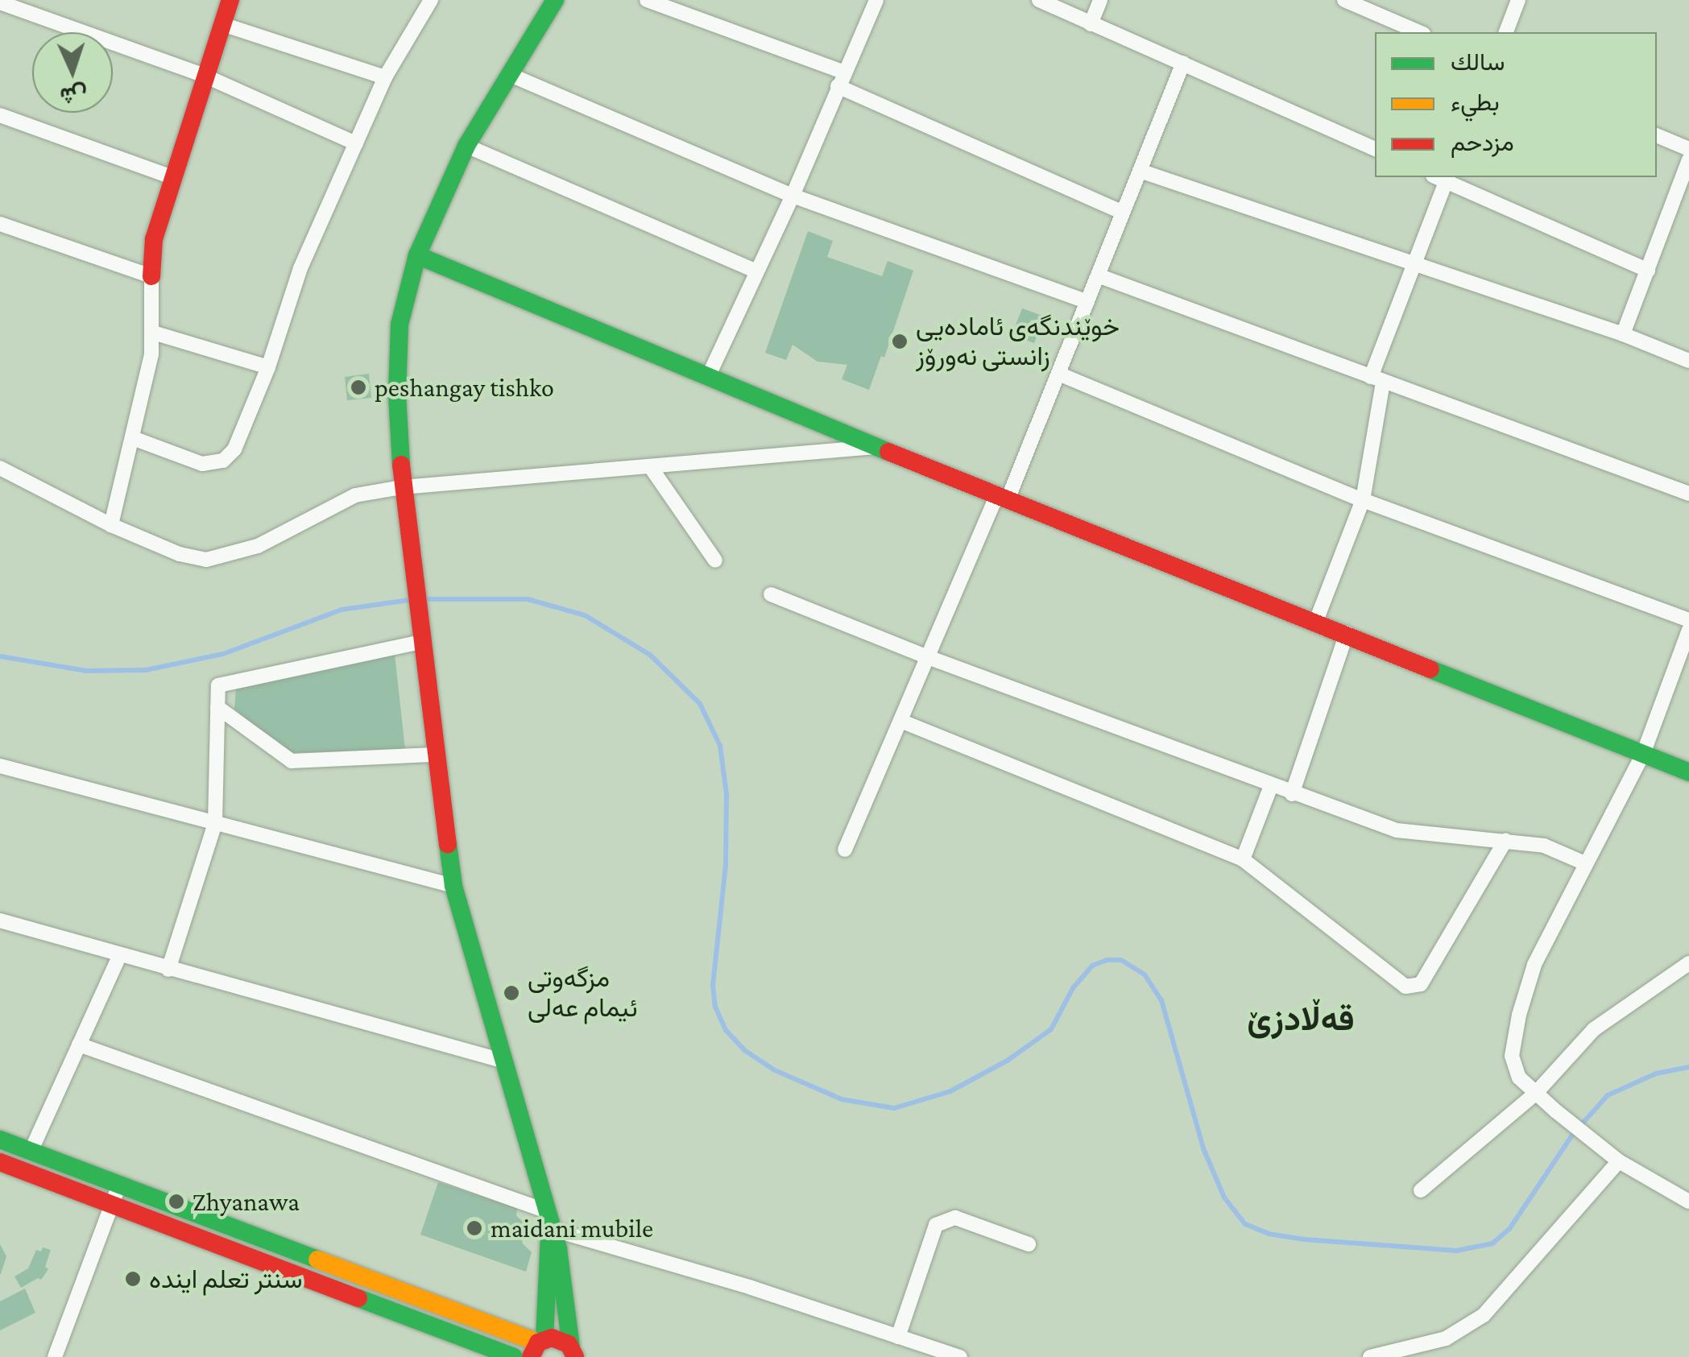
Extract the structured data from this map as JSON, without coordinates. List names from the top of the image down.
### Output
{
  "districts": ["قەڵادزێ"],
  "places": [
    "خوێندنگەی ئامادەیی زانستی نەورۆز",
    "peshangay tishko",
    "مزگەوتی ئیمام عەلی",
    "Zhyanawa",
    "maidani mubile",
    "سنتر تعلم اينده"
  ],
  "legend": ["سالك", "بطيء", "مزدحم"],
  "north": "bottom"
}
